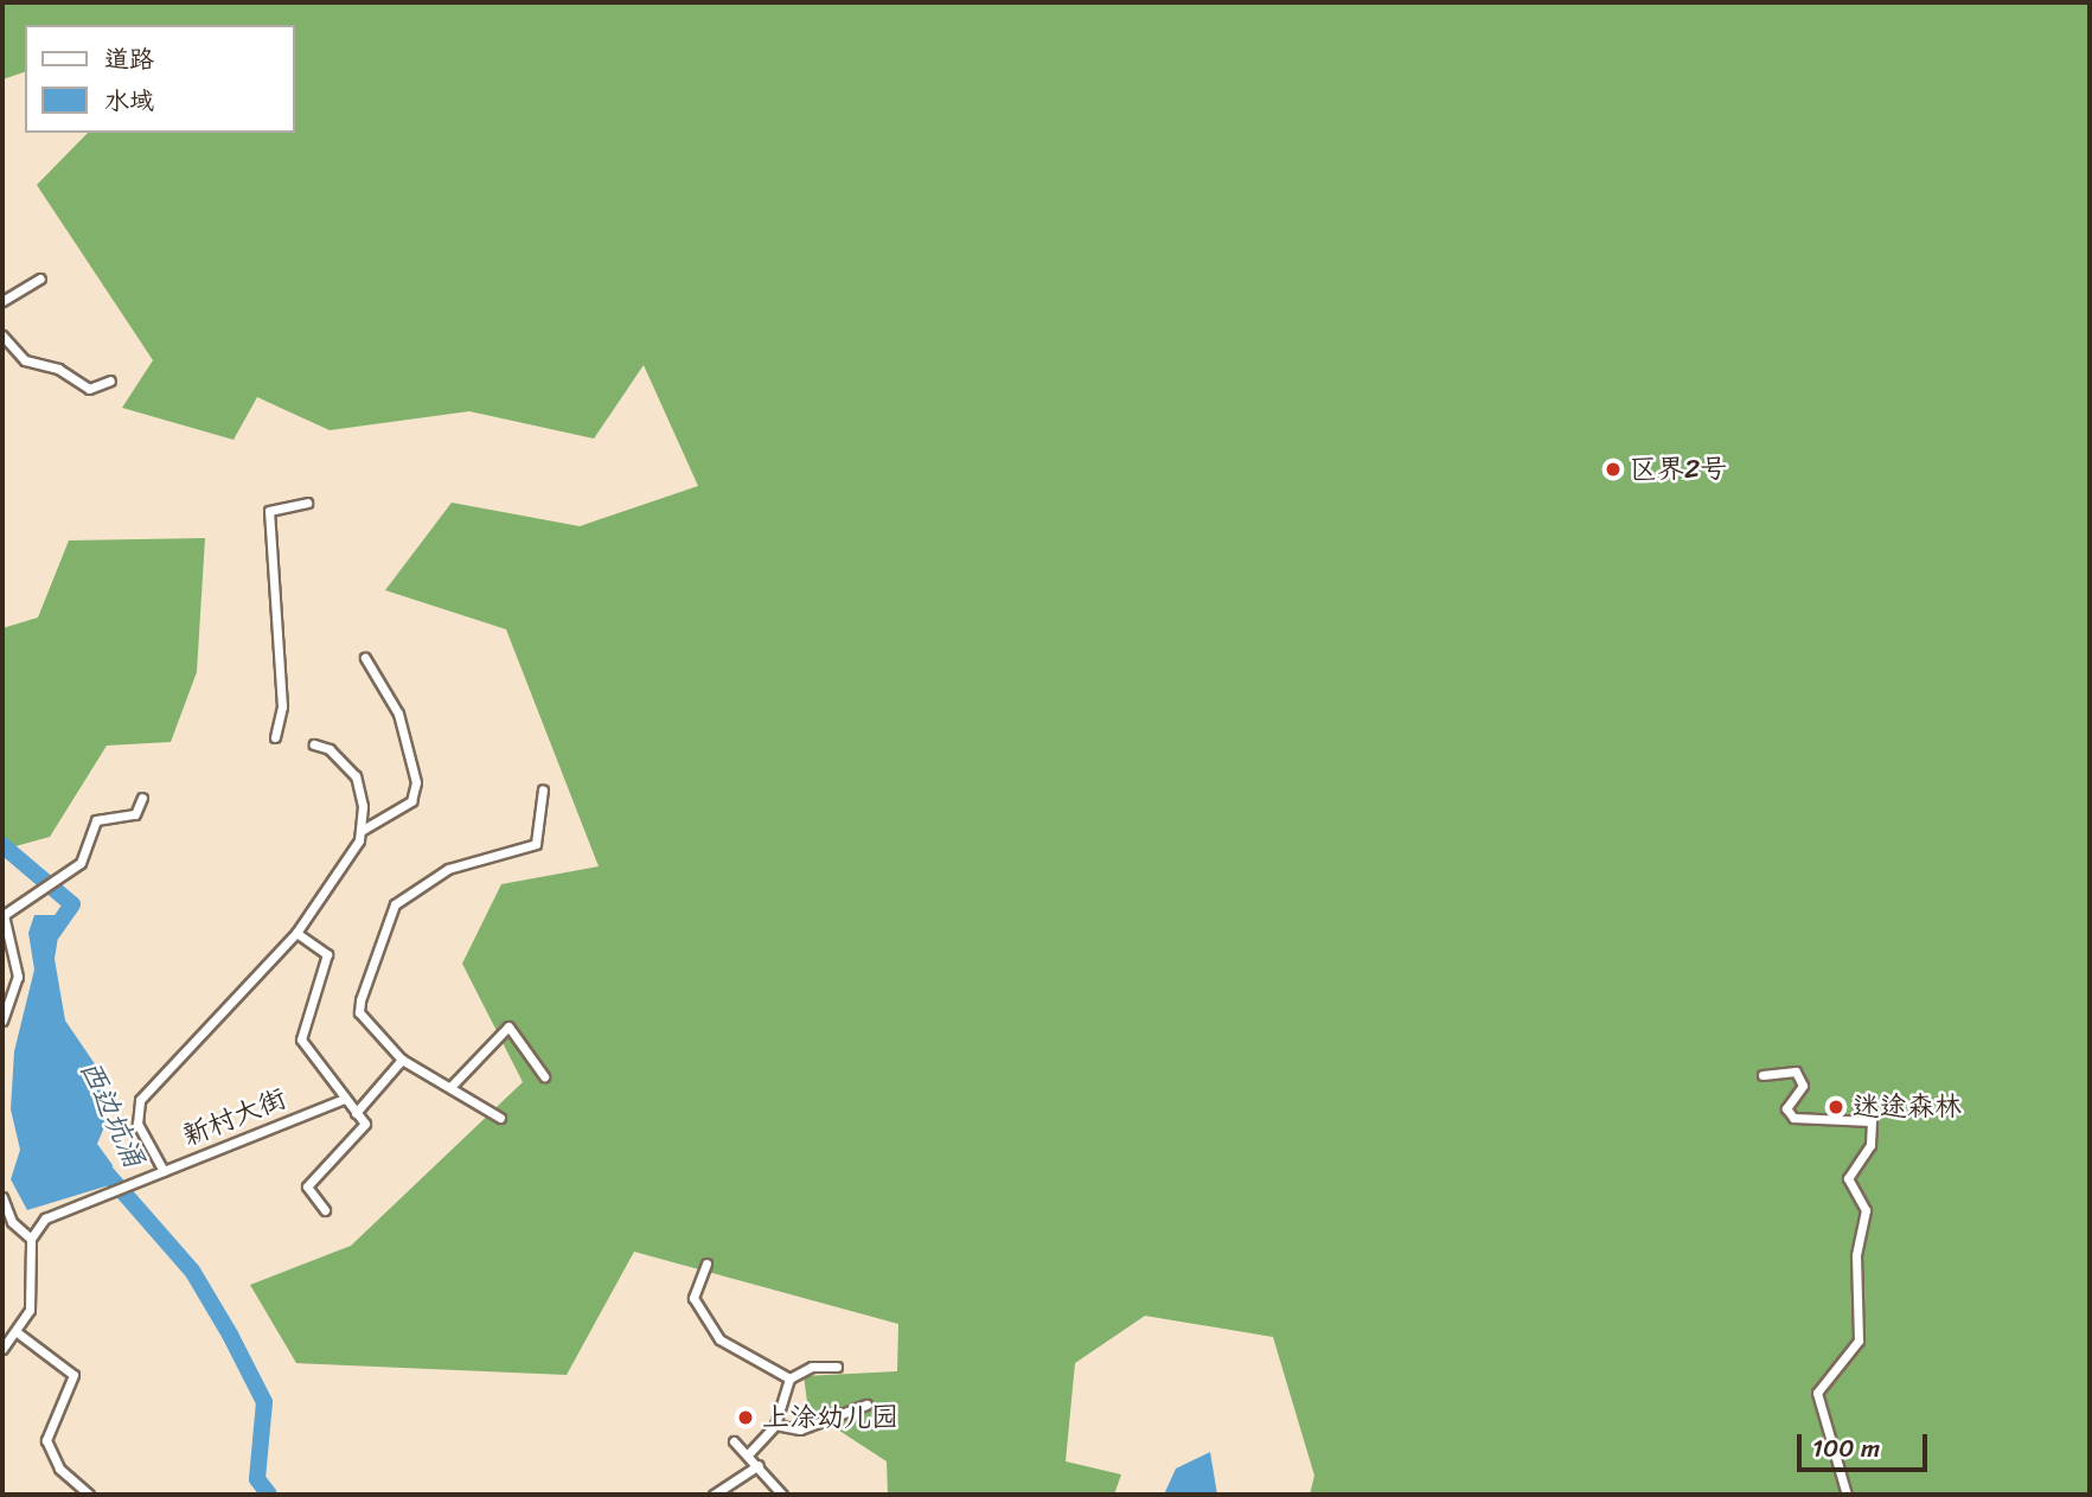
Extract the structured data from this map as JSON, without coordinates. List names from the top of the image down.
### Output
{
  "streets": {
    "street": ["新村大街"]
  },
  "water": ["西边坑涌"],
  "places": ["区界2号", "迷途森林", "上涂幼儿园"],
  "legend": ["道路", "水域"],
  "scale_bar": "100 m"
}
